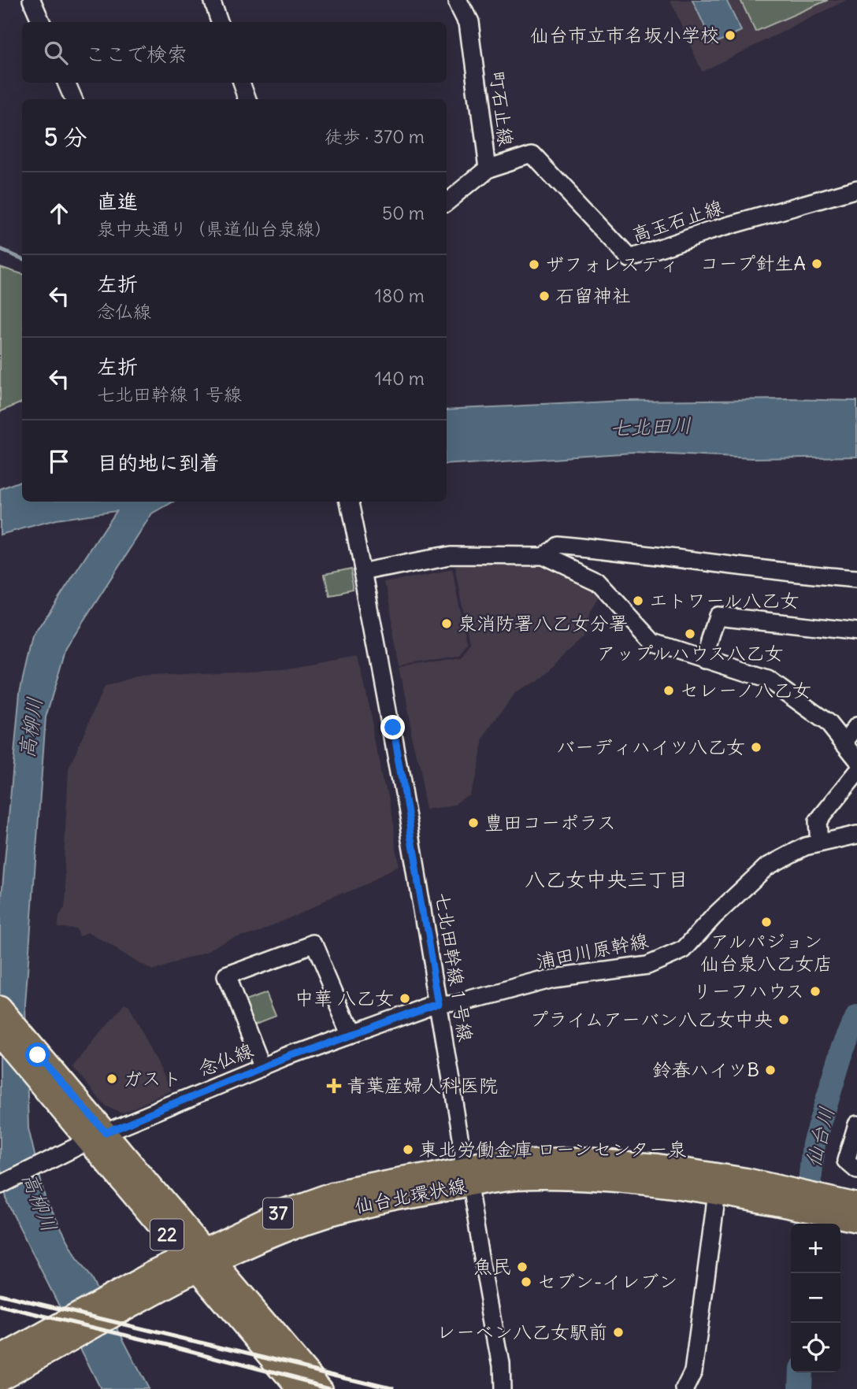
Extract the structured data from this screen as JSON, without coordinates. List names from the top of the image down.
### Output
{
  "streets": {
    "main road": ["仙台北環状線", "37", "22"],
    "street": [
      "町石止線",
      "高玉石止線",
      "浦田川原幹線",
      "七北田幹線１号線",
      "念仏線"
    ]
  },
  "crossings": [
    ["町石止線", "高玉石止線"],
    ["浦田川原幹線", "七北田幹線１号線"],
    ["浦田川原幹線", "念仏線"],
    ["七北田幹線１号線", "念仏線"],
    ["七北田幹線１号線", "仙台北環状線"],
    ["念仏線", "22"],
    ["仙台北環状線", "22"]
  ],
  "districts": ["八乙女中央三丁目"],
  "water": ["七北田川", "高柳川", "仙台川"],
  "places": {
    "other": [
      "仙台市立市名坂小学校",
      "コープ針生A",
      "ザフォレスティ",
      "石留神社",
      "エトワール八乙女",
      "泉消防署八乙女分署",
      "アップルハウス八乙女",
      "セレーノ八乙女",
      "バーディハイツ八乙女",
      "豊田コーポラス",
      "アルパジョン 仙台泉八乙女店",
      "リーフハウス",
      "中華 八乙女",
      "プライムアーバン八乙女中央",
      "鈴春ハイツB",
      "ガスト",
      "東北労働金庫 ローンセンター泉",
      "魚民",
      "セブン-イレブン",
      "レーベン八乙女駅前"
    ],
    "health": ["青葉産婦人科医院"]
  },
  "page": {
    "search": "ここで検索",
    "heading": ["5 分", "徒歩 · 370 m"],
    "list": [
      ["直進", "泉中央通り（県道仙台泉線）", "50 m"],
      ["左折", "念仏線", "180 m"],
      ["左折", "七北田幹線１号線", "140 m"],
      "目的地に到着"
    ],
    "map_buttons": ["+", "−"]
  }
}
